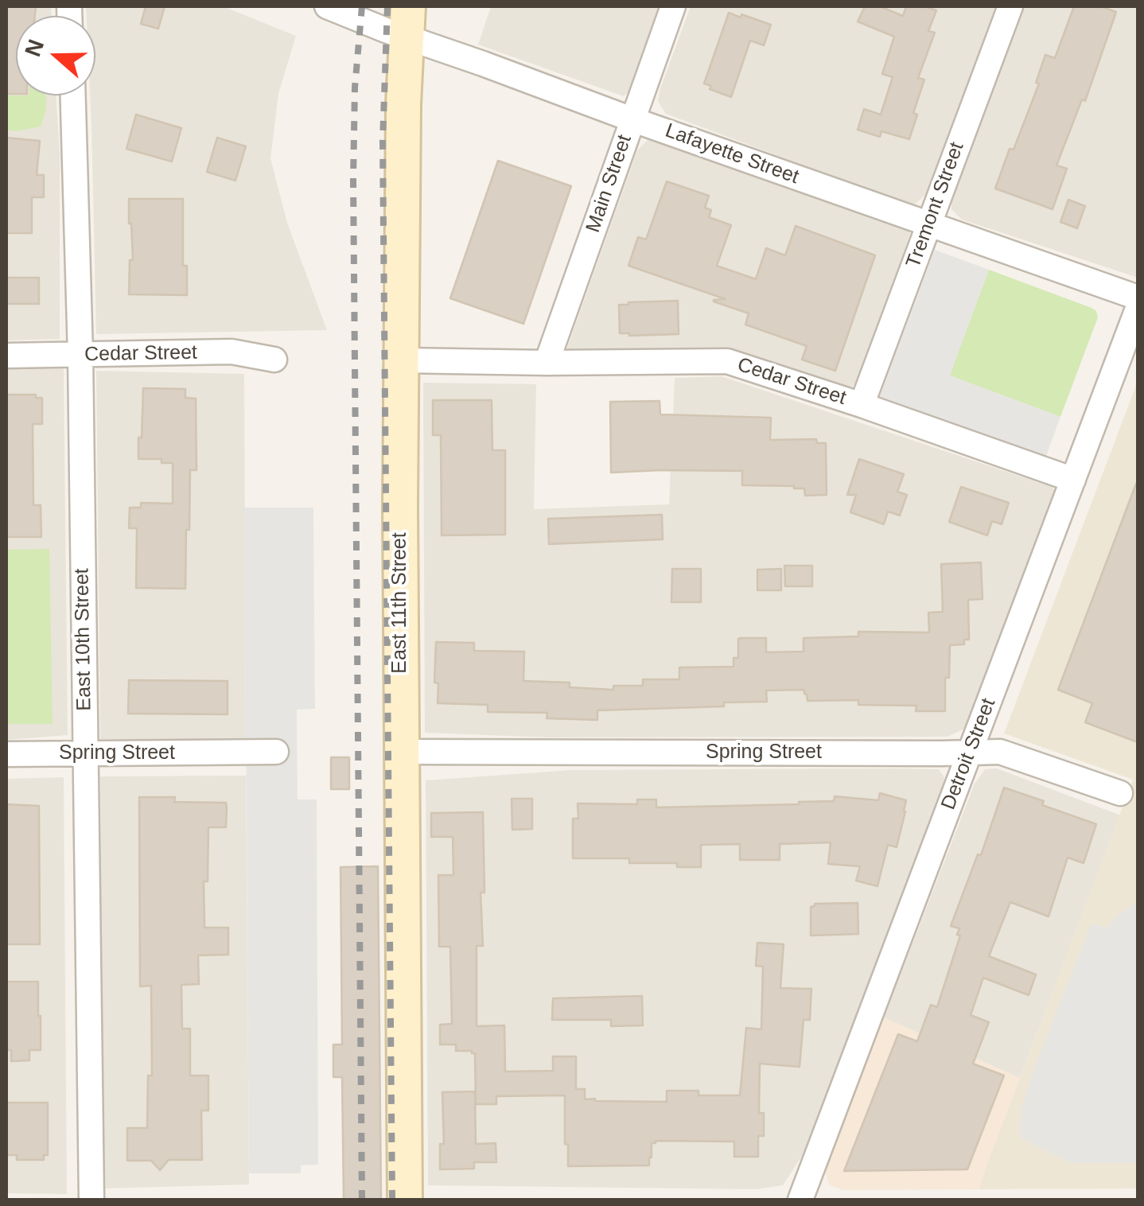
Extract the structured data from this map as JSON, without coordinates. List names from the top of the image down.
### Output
{
  "streets": {
    "street": [
      "Lafayette Street",
      "Main Street",
      "Tremont Street",
      "Cedar Street",
      "East 11th Street",
      "East 10th Street",
      "Spring Street",
      "Detroit Street"
    ]
  },
  "crossings": [
    ["Lafayette Street", "Main Street"],
    ["Lafayette Street", "Tremont Street"],
    ["Lafayette Street", "East 11th Street"],
    ["Main Street", "Cedar Street"],
    ["Tremont Street", "Cedar Street"],
    ["Cedar Street", "East 11th Street"],
    ["Cedar Street", "East 10th Street"],
    ["Cedar Street", "Detroit Street"],
    ["East 11th Street", "Spring Street"],
    ["East 10th Street", "Spring Street"],
    ["Spring Street", "Detroit Street"]
  ],
  "north": "left"
}
